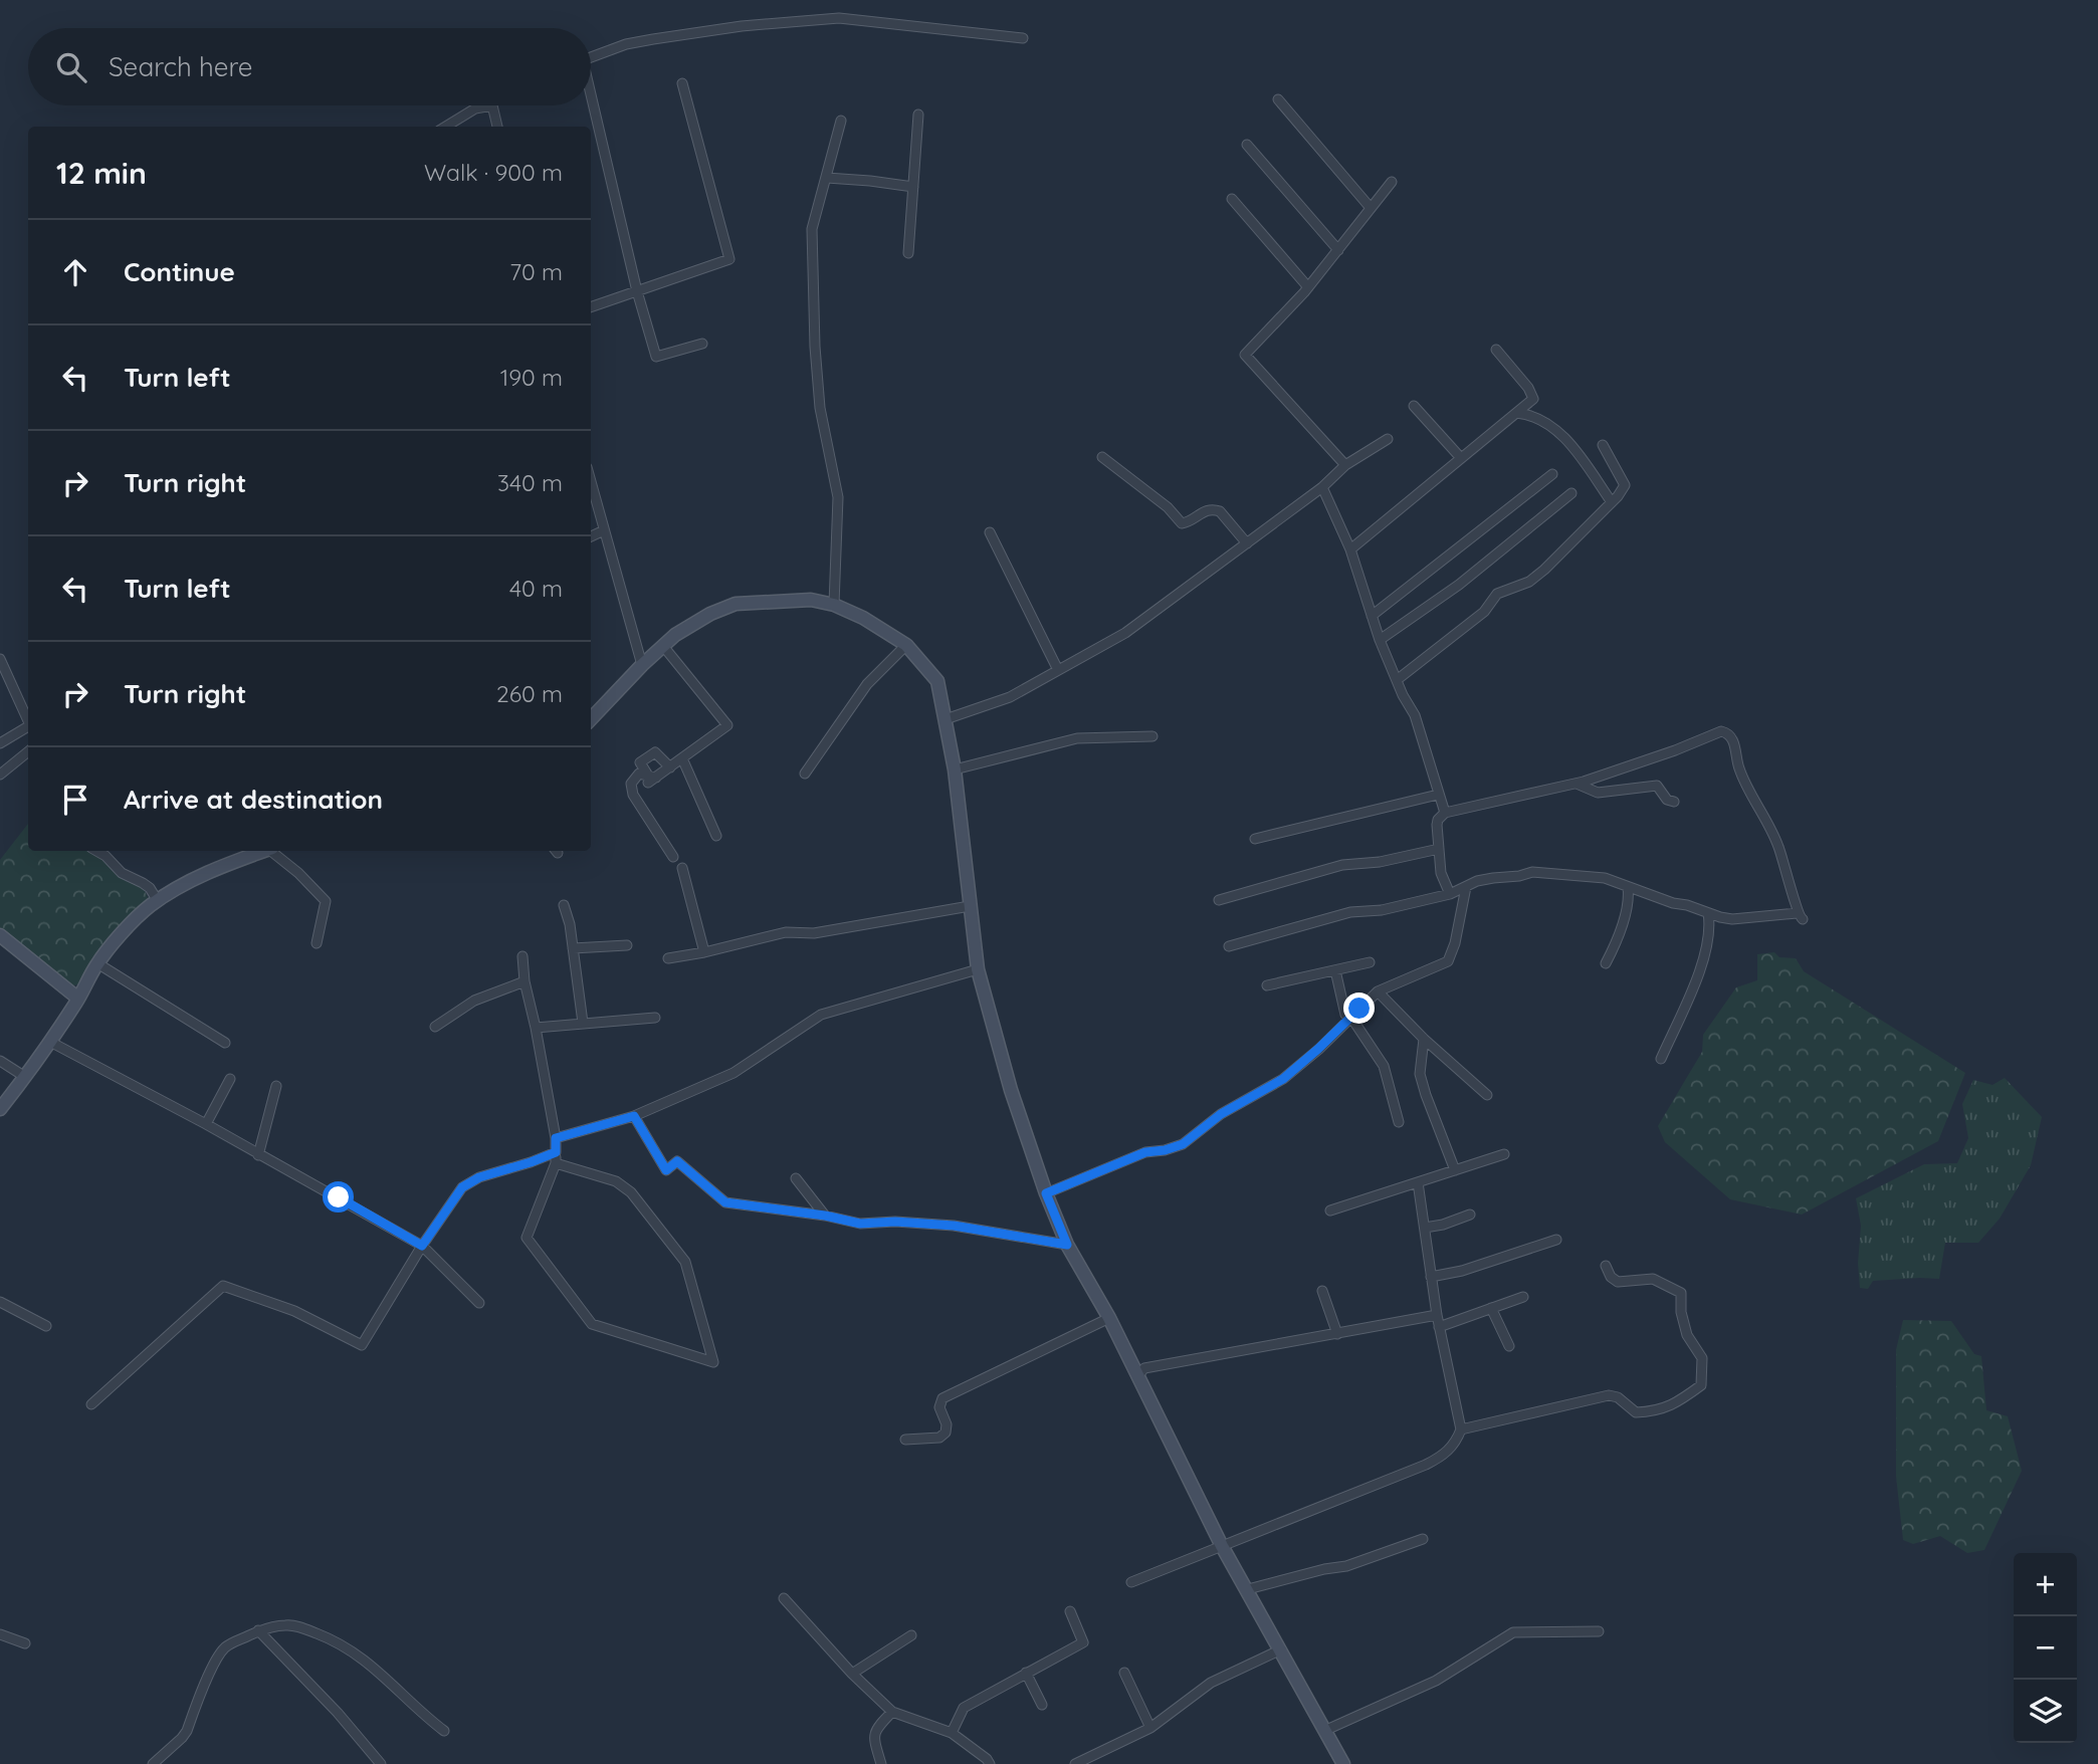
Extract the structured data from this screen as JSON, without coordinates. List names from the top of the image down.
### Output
{
  "page": {
    "search": "Search here",
    "heading": ["12 min", "Walk · 900 m"],
    "list": [
      ["Continue", "70 m"],
      ["Turn left", "190 m"],
      ["Turn right", "340 m"],
      ["Turn left", "40 m"],
      ["Turn right", "260 m"],
      "Arrive at destination"
    ],
    "map_buttons": ["+", "−"]
  }
}
